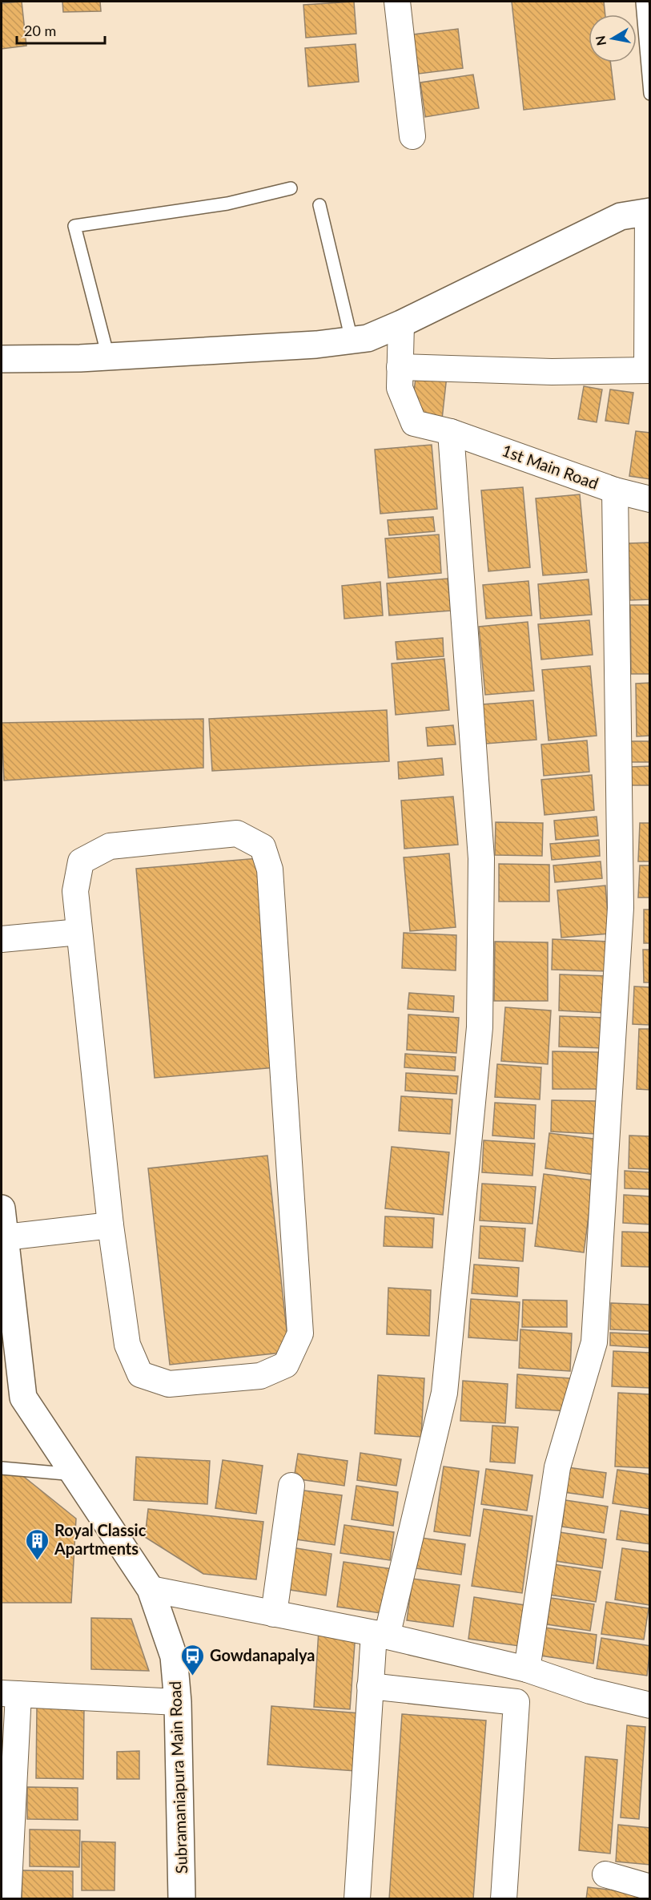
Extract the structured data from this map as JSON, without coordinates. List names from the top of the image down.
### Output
{
  "streets": {
    "main road": ["Subramaniapura Main Road"],
    "street": ["1st Main Road"]
  },
  "places": {
    "building": ["Royal Classic Apartments"],
    "bus stop": ["Gowdanapalya"]
  },
  "scale_bar": "20 m",
  "north": "left"
}
